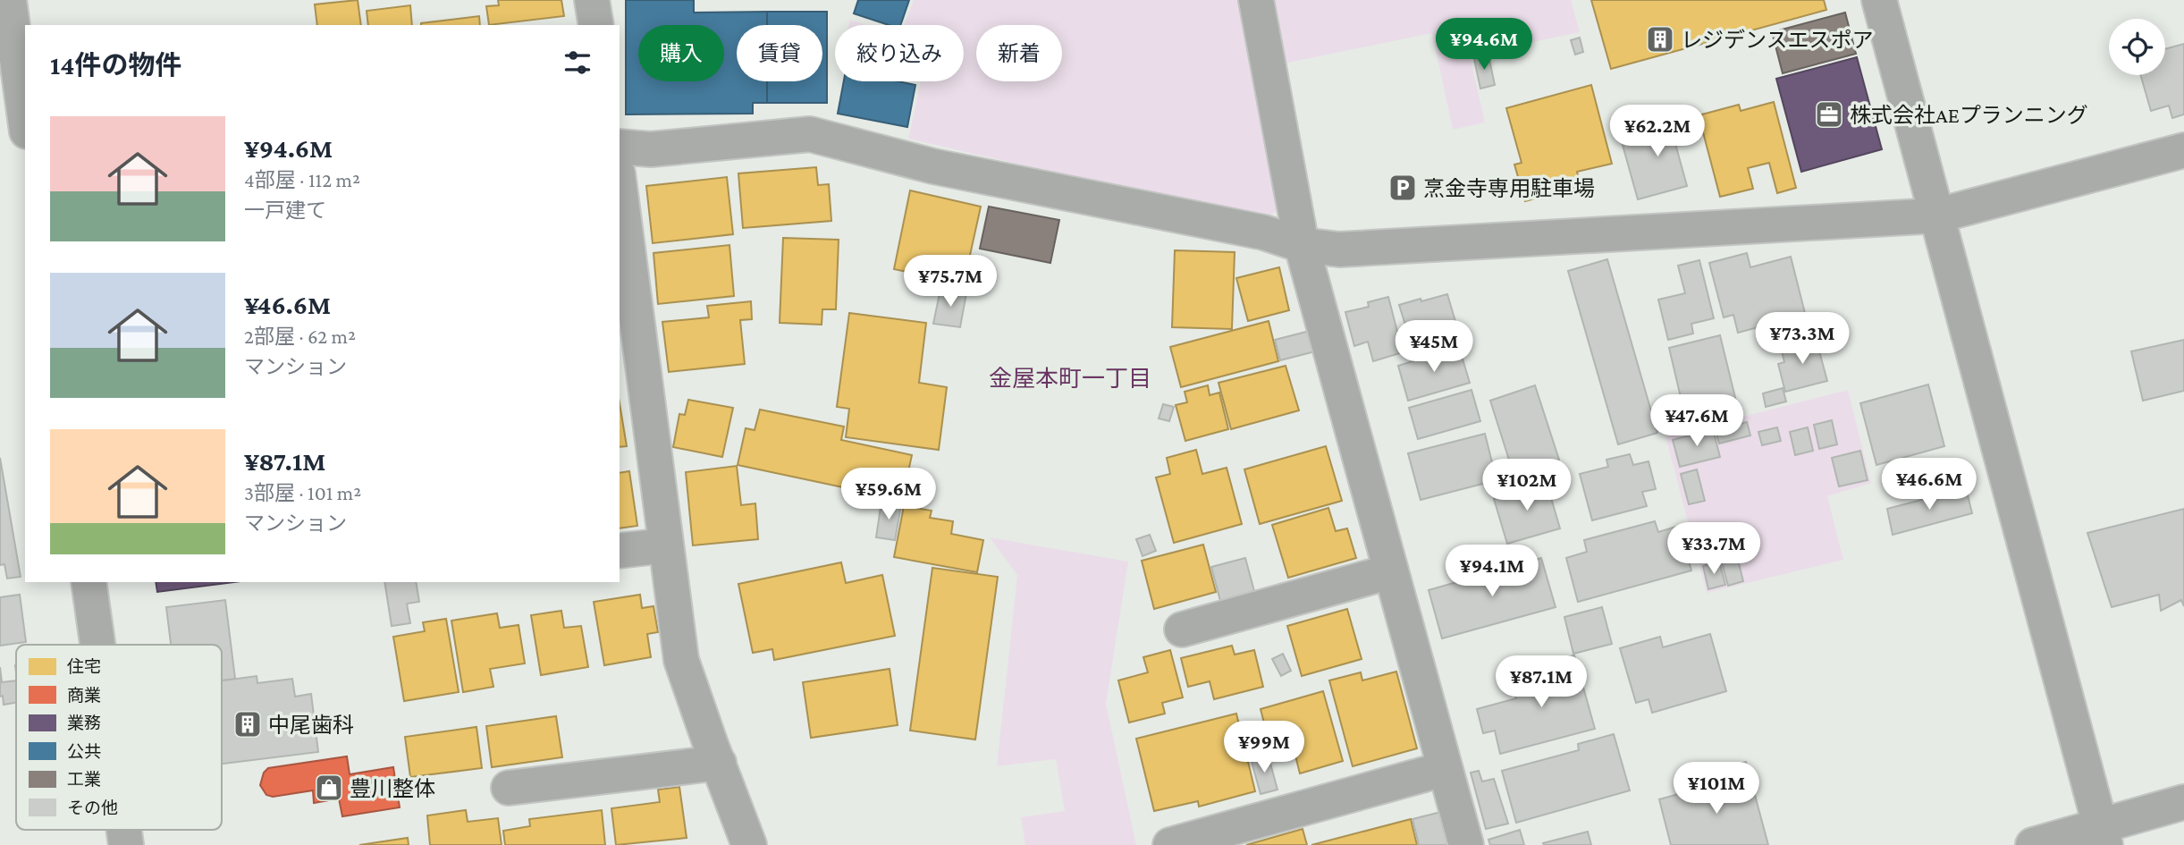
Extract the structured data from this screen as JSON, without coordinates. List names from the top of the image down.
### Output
{
  "districts": ["金屋本町一丁目"],
  "places": {
    "building": ["レジデンスエスポア", "中尾歯科"],
    "office": ["株式会社AEプランニング"],
    "parking": ["烹金寺専用駐車場"],
    "shop": ["豊川整体"]
  },
  "legend": [
    "住宅",
    "商業",
    "業務",
    "公共",
    "工業",
    "その他"
  ],
  "page": {
    "price": [
      "¥94.6M",
      "¥62.2M",
      "¥75.7M",
      "¥73.3M",
      "¥45M",
      "¥47.6M",
      "¥46.6M",
      "¥102M",
      "¥59.6M",
      "¥33.7M",
      "¥94.1M",
      "¥87.1M",
      "¥99M",
      "¥101M"
    ],
    "chip": [
      "購入",
      "賃貸",
      "絞り込み",
      "新着"
    ],
    "heading": "14件の物件",
    "list": [
      {
        "name": "¥94.6M",
        "note": "4部屋 · 112 m² · 一戸建て"
      },
      {
        "name": "¥46.6M",
        "note": "2部屋 · 62 m² · マンション"
      },
      {
        "name": "¥87.1M",
        "note": "3部屋 · 101 m² · マンション"
      }
    ]
  }
}
